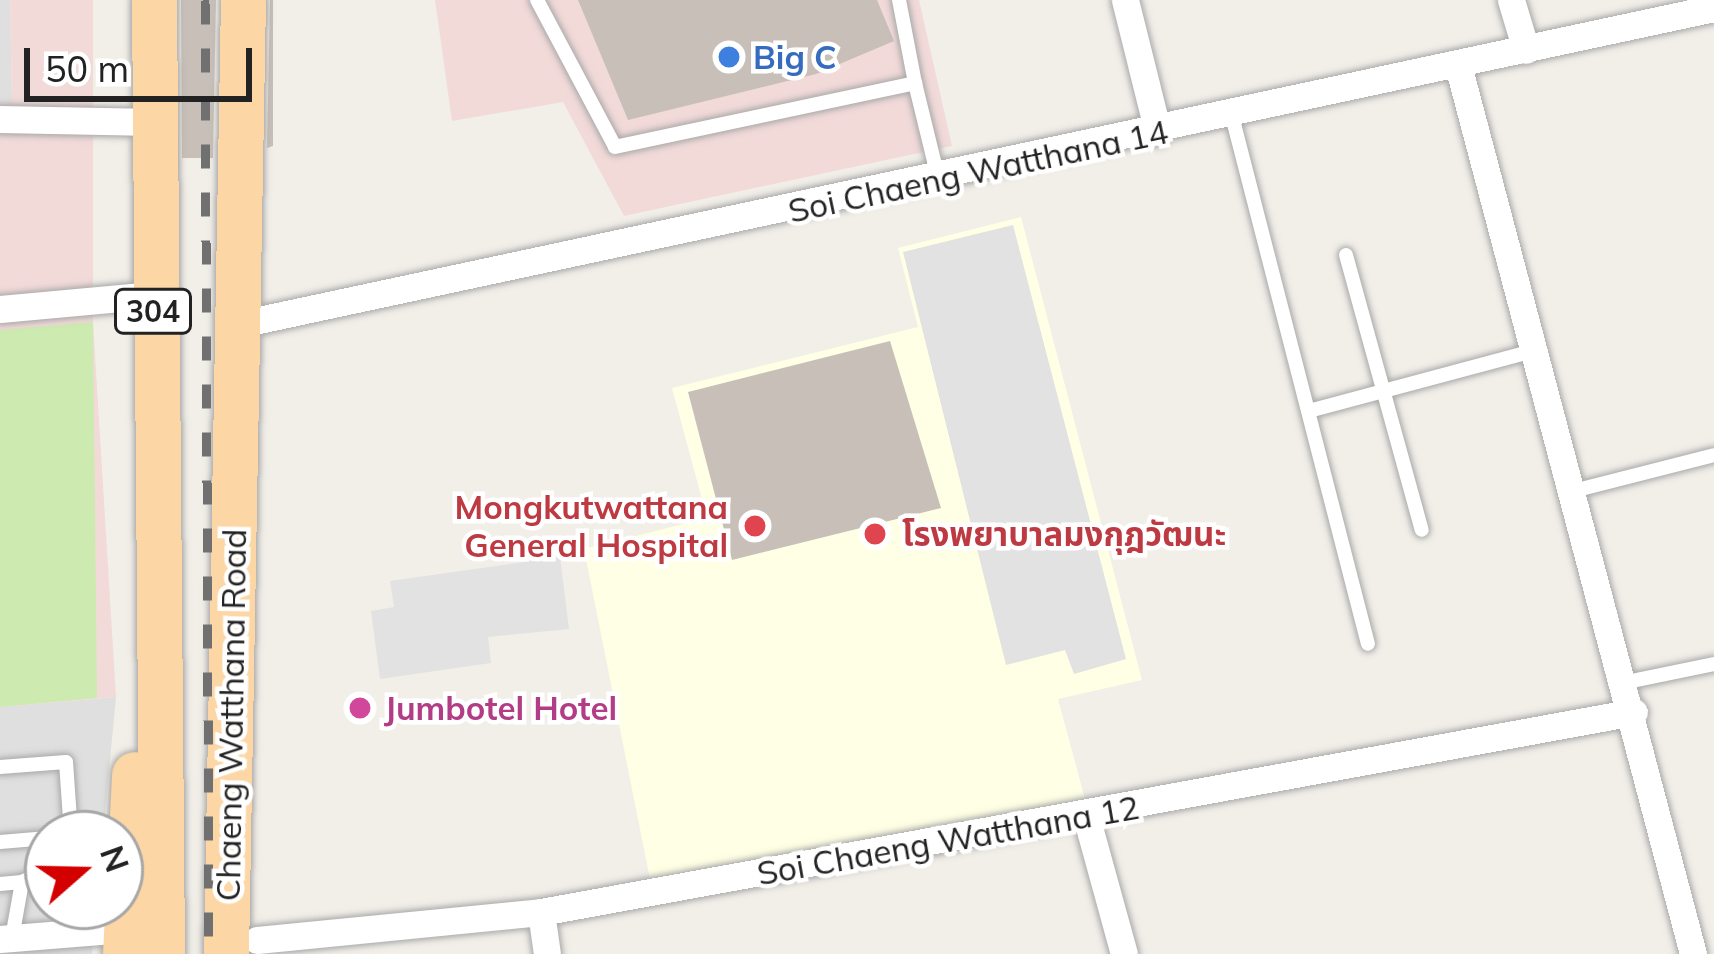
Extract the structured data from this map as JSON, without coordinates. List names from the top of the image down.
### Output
{
  "streets": {
    "main road": ["304", "Chaeng Watthana Road"],
    "street": ["Soi Chaeng Watthana 14", "Soi Chaeng Watthana 12"]
  },
  "crossings": [
    ["Soi Chaeng Watthana 14", "Chaeng Watthana Road"],
    ["Chaeng Watthana Road", "Soi Chaeng Watthana 12"]
  ],
  "places": [
    "Big C",
    "Mongkutwattana General Hospital",
    "โรงพยาบาลมงกุฎวัฒนะ",
    "Jumbotel Hotel"
  ],
  "scale_bar": "50 m",
  "north": "right"
}
